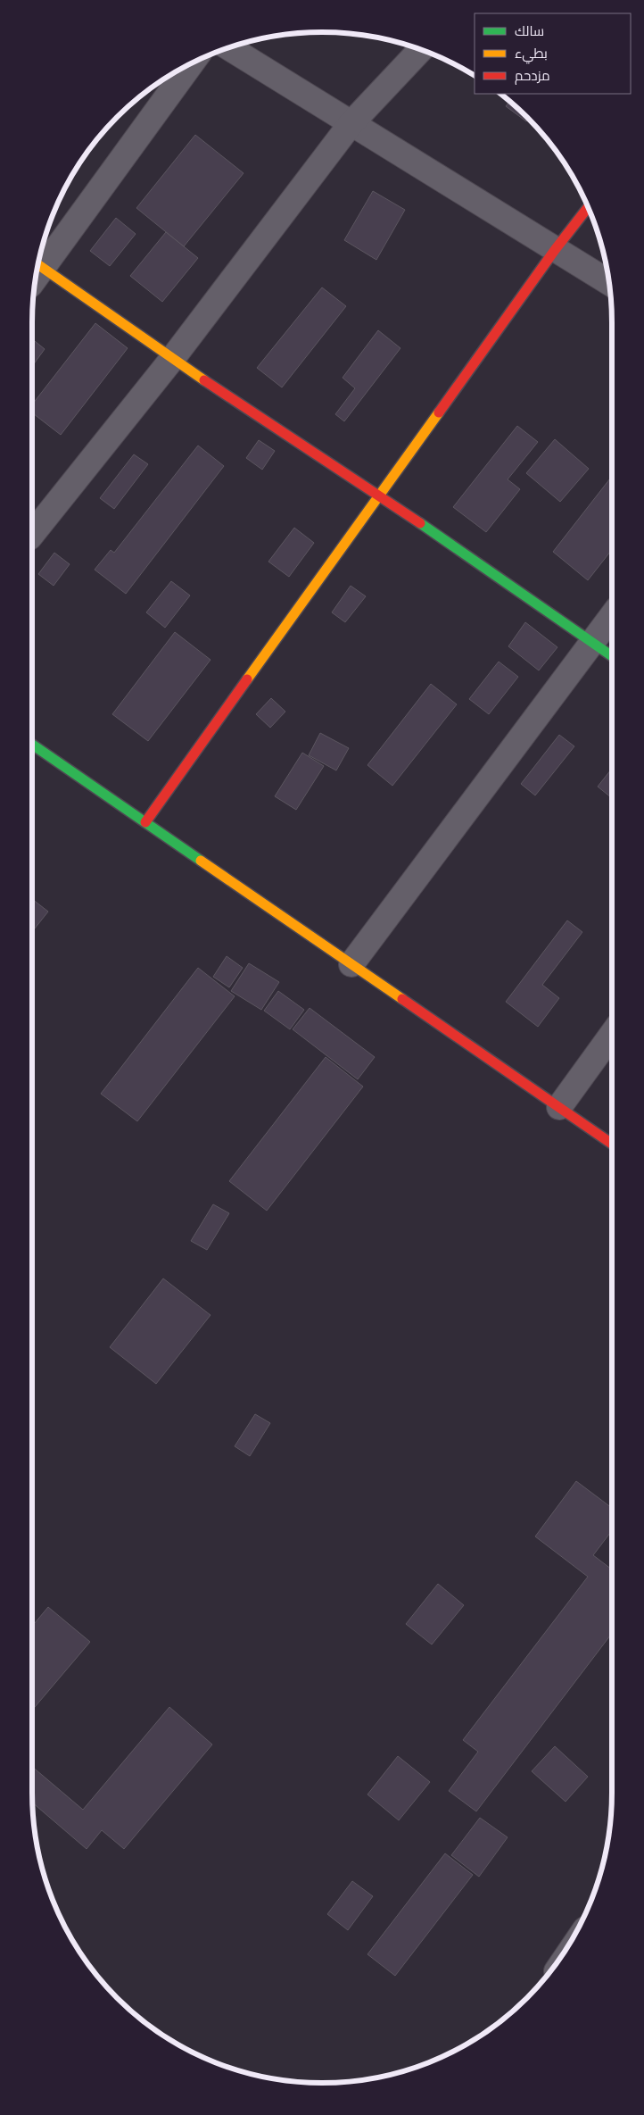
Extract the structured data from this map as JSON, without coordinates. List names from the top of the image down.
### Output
{
  "legend": ["سالك", "بطيء", "مزدحم"]
}
